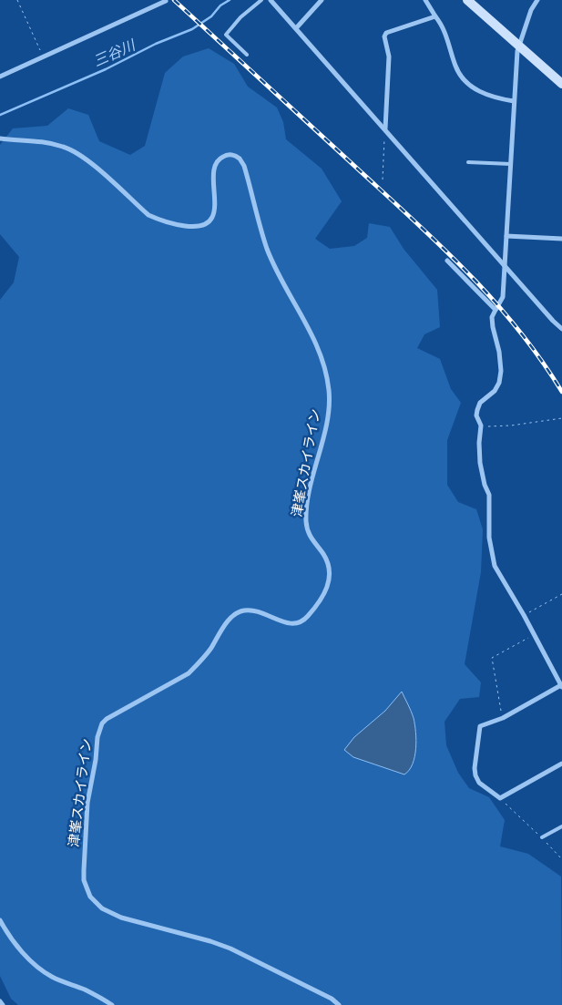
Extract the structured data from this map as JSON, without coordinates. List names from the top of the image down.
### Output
{
  "streets": {
    "street": ["津峯スカイライン"]
  },
  "water": ["三谷川"]
}
